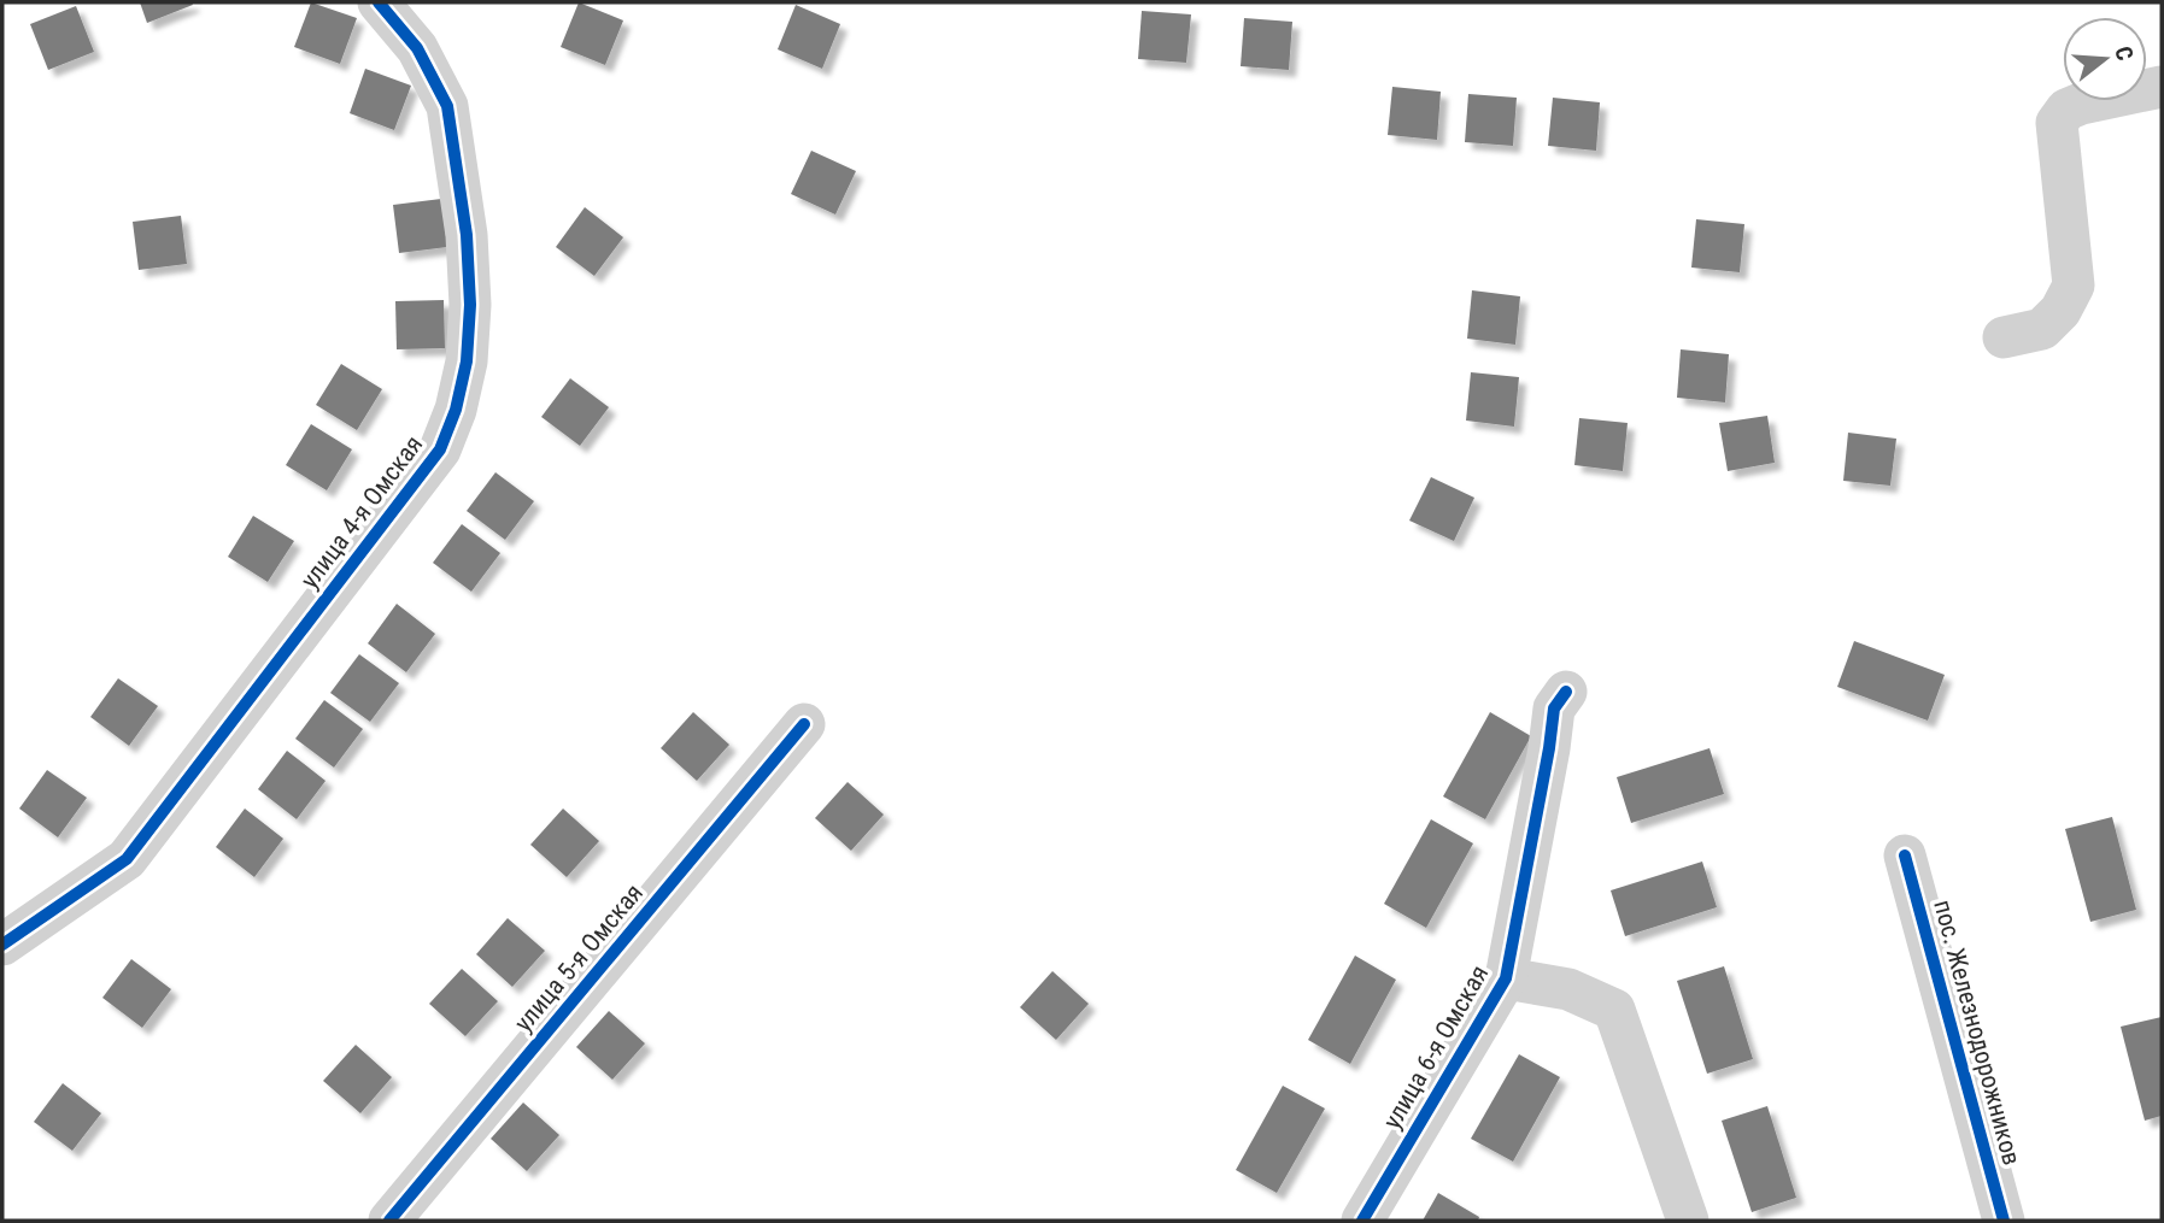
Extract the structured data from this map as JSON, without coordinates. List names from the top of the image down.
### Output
{
  "streets": {
    "street": [
      "улица 4-я Омская",
      "улица 5-я Омская",
      "пос. Железнодорожников",
      "улица 6-я Омская"
    ]
  },
  "north": "right"
}
